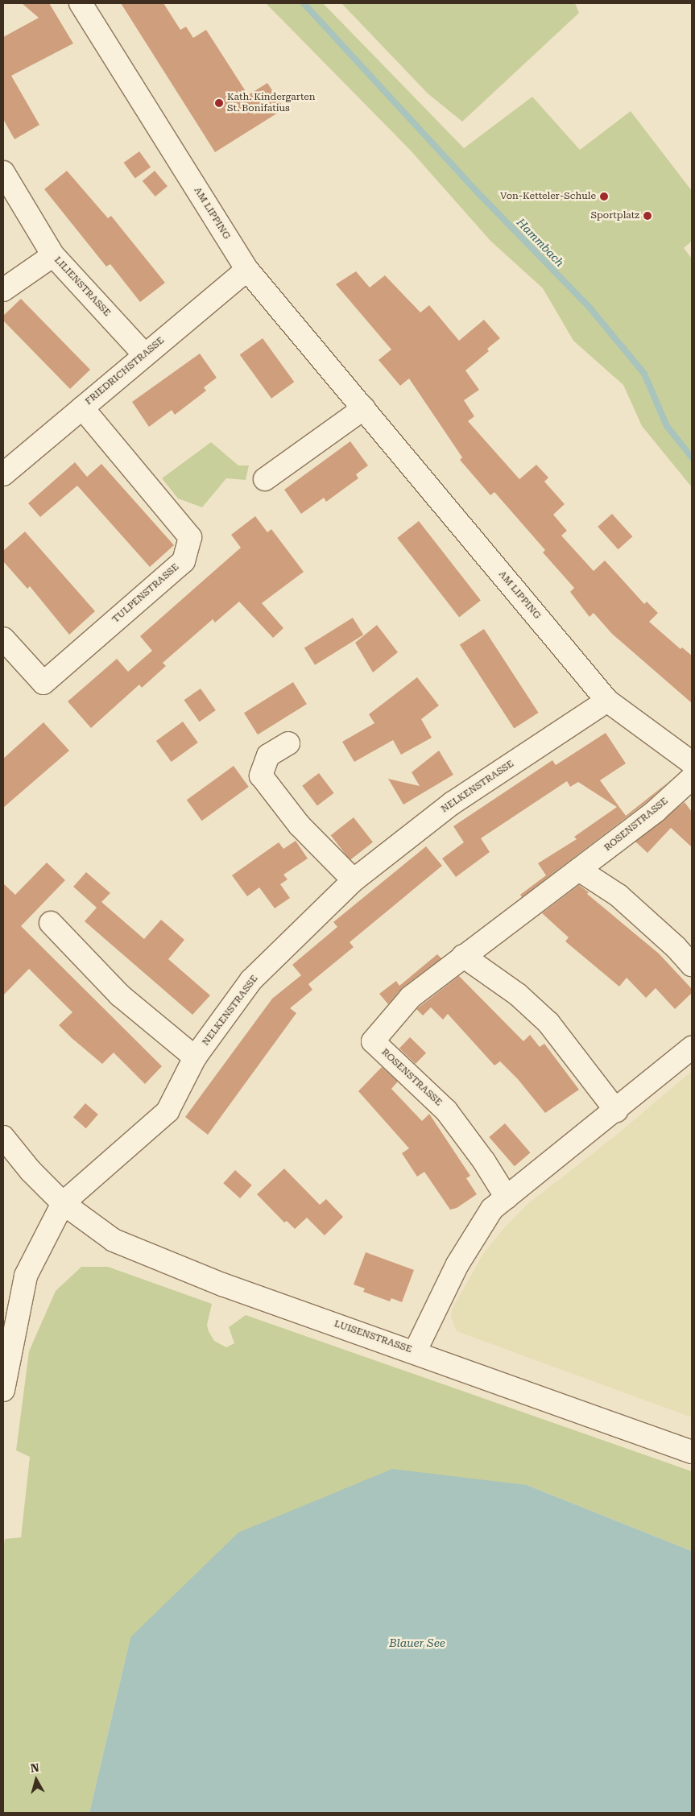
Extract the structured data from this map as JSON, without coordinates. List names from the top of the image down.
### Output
{
  "streets": {
    "street": [
      "AM LIPPING",
      "LILIENSTRASSE",
      "FRIEDRICHSTRASSE",
      "TULPENSTRASSE",
      "NELKENSTRASSE",
      "ROSENSTRASSE",
      "LUISENSTRASSE"
    ]
  },
  "crossings": [
    ["AM LIPPING", "FRIEDRICHSTRASSE"],
    ["AM LIPPING", "NELKENSTRASSE"],
    ["LILIENSTRASSE", "FRIEDRICHSTRASSE"],
    ["FRIEDRICHSTRASSE", "TULPENSTRASSE"],
    ["NELKENSTRASSE", "LUISENSTRASSE"]
  ],
  "water": ["Hammbach", "Blauer See"],
  "places": ["Kath. Kindergarten St. Bonifatius", "Von-Ketteler-Schule", "Sportplatz"],
  "north": "top"
}
